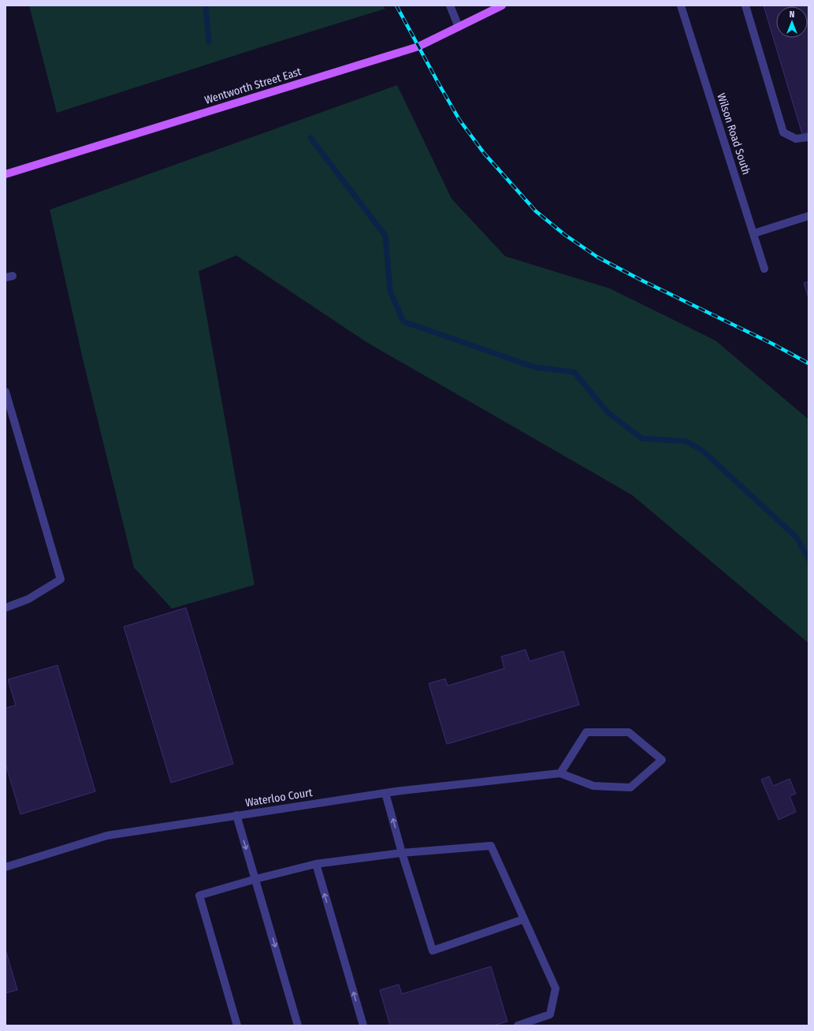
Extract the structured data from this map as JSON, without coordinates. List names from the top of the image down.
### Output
{
  "streets": {
    "main road": ["Wentworth Street East"],
    "street": ["Wilson Road South", "Waterloo Court"]
  },
  "north": "top"
}
